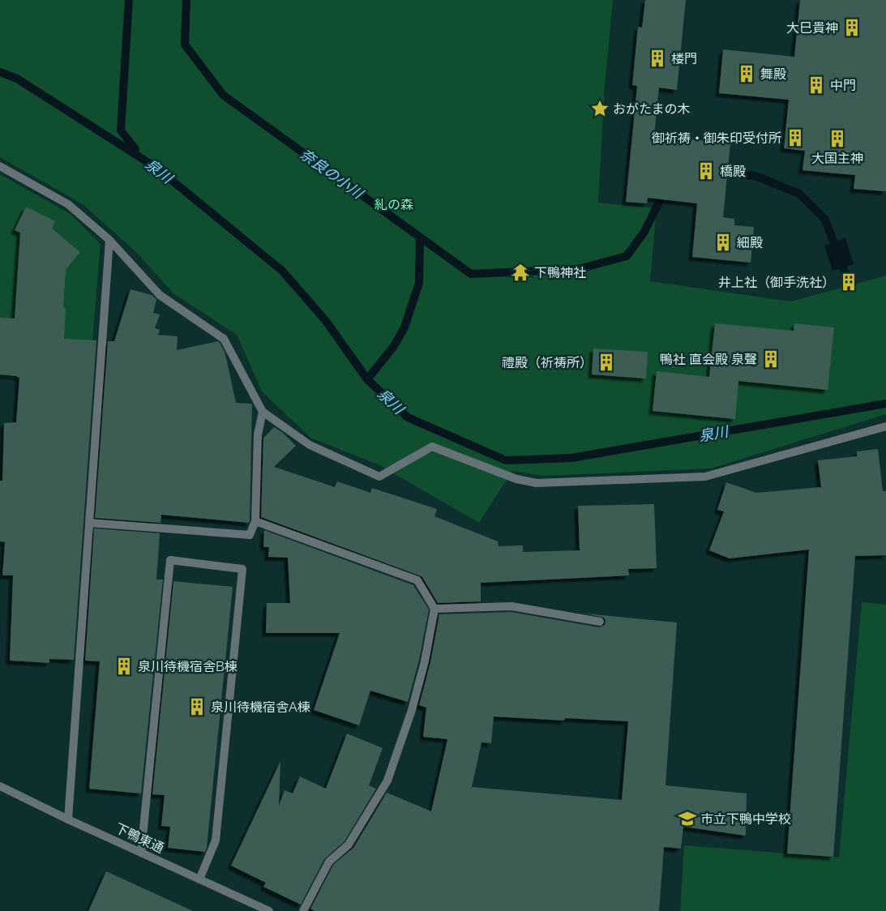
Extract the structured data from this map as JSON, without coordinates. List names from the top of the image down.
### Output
{
  "streets": {
    "street": ["下鴨東通"]
  },
  "water": ["泉川", "奈良の小川"],
  "parks": ["糺の森"],
  "places": {
    "building": [
      "大巳貴神",
      "楼門",
      "舞殿",
      "中門",
      "御祈祷・御朱印受付所",
      "大国主神",
      "橋殿",
      "細殿",
      "井上社（御手洗社）",
      "鴨社 直会殿 泉聲",
      "禮殿（祈祷所）",
      "泉川待機宿舎B棟",
      "泉川待機宿舎A棟"
    ],
    "place": ["おがたまの木"],
    "temple": ["下鴨神社"],
    "school or university": ["市立下鴨中学校"]
  }
}
